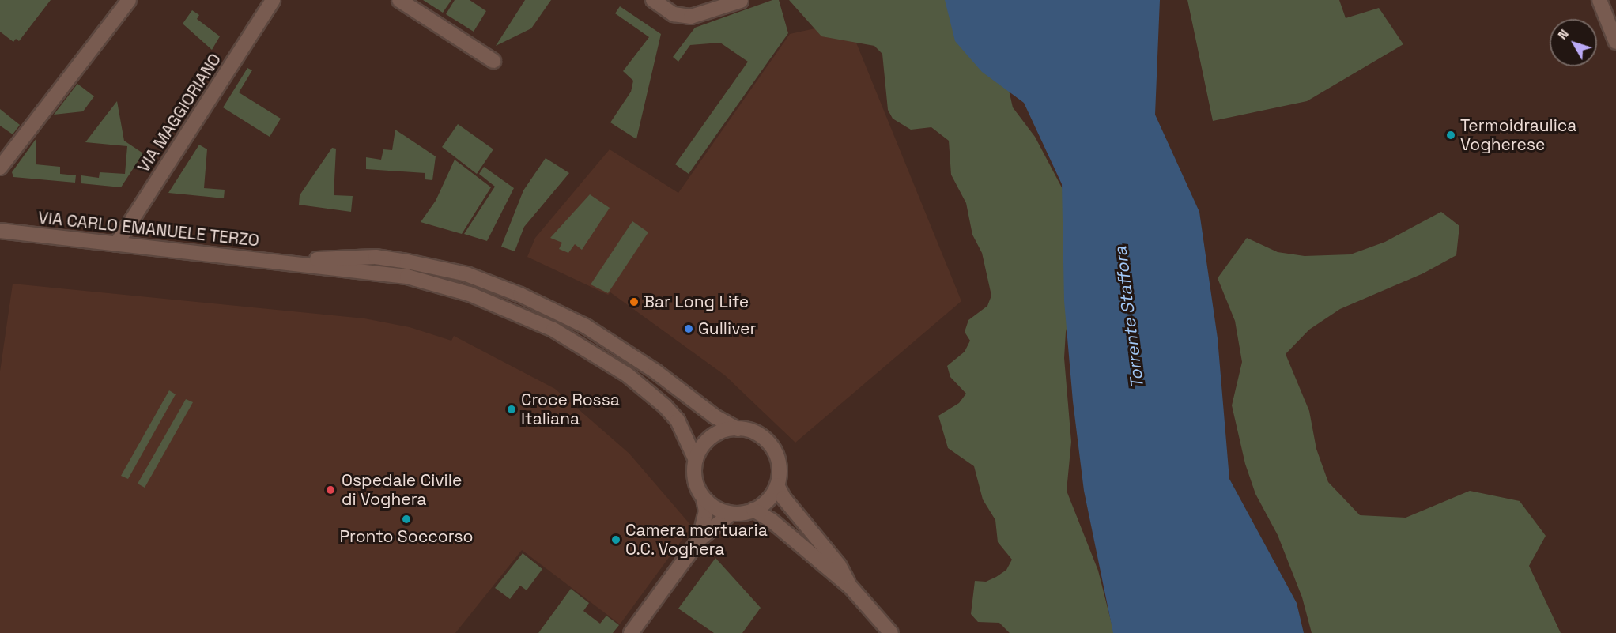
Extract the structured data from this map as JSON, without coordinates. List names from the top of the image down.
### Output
{
  "streets": {
    "main road": ["VIA MAGGIORIANO", "VIA CARLO EMANUELE TERZO"]
  },
  "crossings": [
    ["VIA MAGGIORIANO", "VIA CARLO EMANUELE TERZO"]
  ],
  "water": ["Torrente Staffora"],
  "places": [
    "Termoidraulica Vogherese",
    "Bar Long Life",
    "Gulliver",
    "Croce Rossa Italiana",
    "Ospedale Civile di Voghera",
    "Pronto Soccorso",
    "Camera mortuaria O.C. Voghera"
  ],
  "north": "top left"
}
